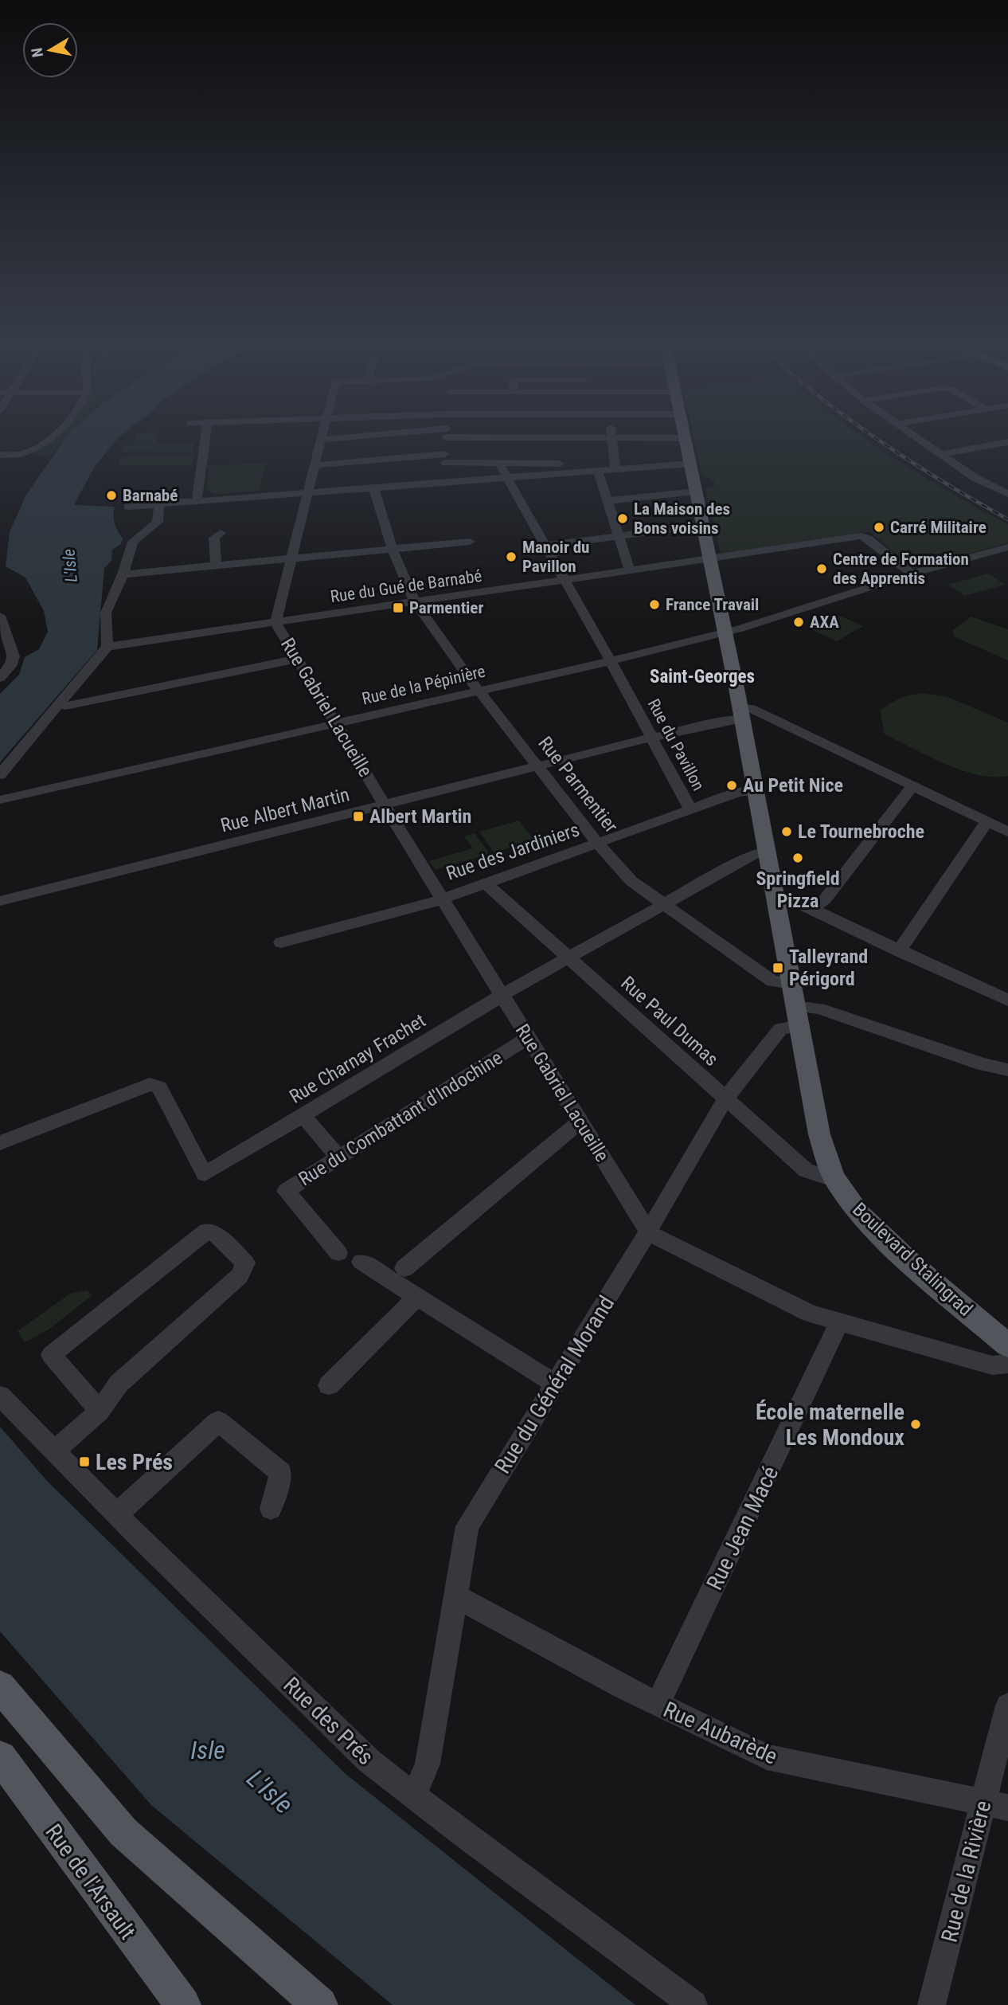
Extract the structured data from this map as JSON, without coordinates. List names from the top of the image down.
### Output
{
  "streets": {
    "main road": ["Boulevard Stalingrad", "Rue de l'Arsault"],
    "street": [
      "Rue du Gué de Barnabé",
      "Rue de la Pépinière",
      "Rue Gabriel Lacueille",
      "Rue du Pavillon",
      "Rue Parmentier",
      "Rue Albert Martin",
      "Rue des Jardiniers",
      "Rue Paul Dumas",
      "Rue Charnay Frachet",
      "Rue du Combattant d'Indochine",
      "Rue du Général Morand",
      "Rue Jean Macé",
      "Rue des Prés",
      "Rue Aubarède",
      "Rue de la Rivière"
    ]
  },
  "crossings": [
    ["Rue du Gué de Barnabé", "Rue de la Pépinière"],
    ["Rue du Gué de Barnabé", "Rue Gabriel Lacueille"],
    ["Rue du Gué de Barnabé", "Rue du Pavillon"],
    ["Rue du Gué de Barnabé", "Rue Parmentier"],
    ["Rue du Gué de Barnabé", "Boulevard Stalingrad"],
    ["Rue de la Pépinière", "Rue Gabriel Lacueille"],
    ["Rue de la Pépinière", "Rue du Pavillon"],
    ["Rue de la Pépinière", "Rue Parmentier"],
    ["Rue de la Pépinière", "Boulevard Stalingrad"],
    ["Rue Gabriel Lacueille", "Rue Albert Martin"],
    ["Rue Gabriel Lacueille", "Rue des Jardiniers"],
    ["Rue Gabriel Lacueille", "Rue Charnay Frachet"],
    ["Rue Gabriel Lacueille", "Rue du Combattant d'Indochine"],
    ["Rue Gabriel Lacueille", "Rue du Général Morand"],
    ["Rue du Pavillon", "Rue Albert Martin"],
    ["Rue du Pavillon", "Rue des Jardiniers"],
    ["Rue Parmentier", "Rue Albert Martin"],
    ["Rue Parmentier", "Rue des Jardiniers"],
    ["Rue Parmentier", "Rue Charnay Frachet"],
    ["Rue Parmentier", "Boulevard Stalingrad"],
    ["Rue Parmentier", "Rue du Général Morand"],
    ["Rue Albert Martin", "Boulevard Stalingrad"],
    ["Rue des Jardiniers", "Rue Paul Dumas"],
    ["Rue des Jardiniers", "Boulevard Stalingrad"],
    ["Rue Paul Dumas", "Rue Charnay Frachet"],
    ["Rue Paul Dumas", "Boulevard Stalingrad"],
    ["Rue Paul Dumas", "Rue du Général Morand"],
    ["Rue Charnay Frachet", "Boulevard Stalingrad"],
    ["Boulevard Stalingrad", "Rue du Général Morand"],
    ["Rue du Général Morand", "Rue des Prés"],
    ["Rue du Général Morand", "Rue Aubarède"],
    ["Rue Jean Macé", "Rue Aubarède"],
    ["Rue Aubarède", "Rue de la Rivière"]
  ],
  "districts": ["Saint-Georges"],
  "water": ["L'Isle", "Isle"],
  "places": {
    "other": [
      "Barnabé",
      "La Maison des Bons voisins",
      "Carré Militaire",
      "Manoir du Pavillon",
      "Centre de Formation des Apprentis",
      "France Travail",
      "AXA",
      "Au Petit Nice",
      "Le Tournebroche",
      "Springfield Pizza",
      "École maternelle Les Mondoux"
    ],
    "transit": [
      "Parmentier",
      "Albert Martin",
      "Talleyrand Périgord",
      "Les Prés"
    ]
  },
  "north": "left"
}
